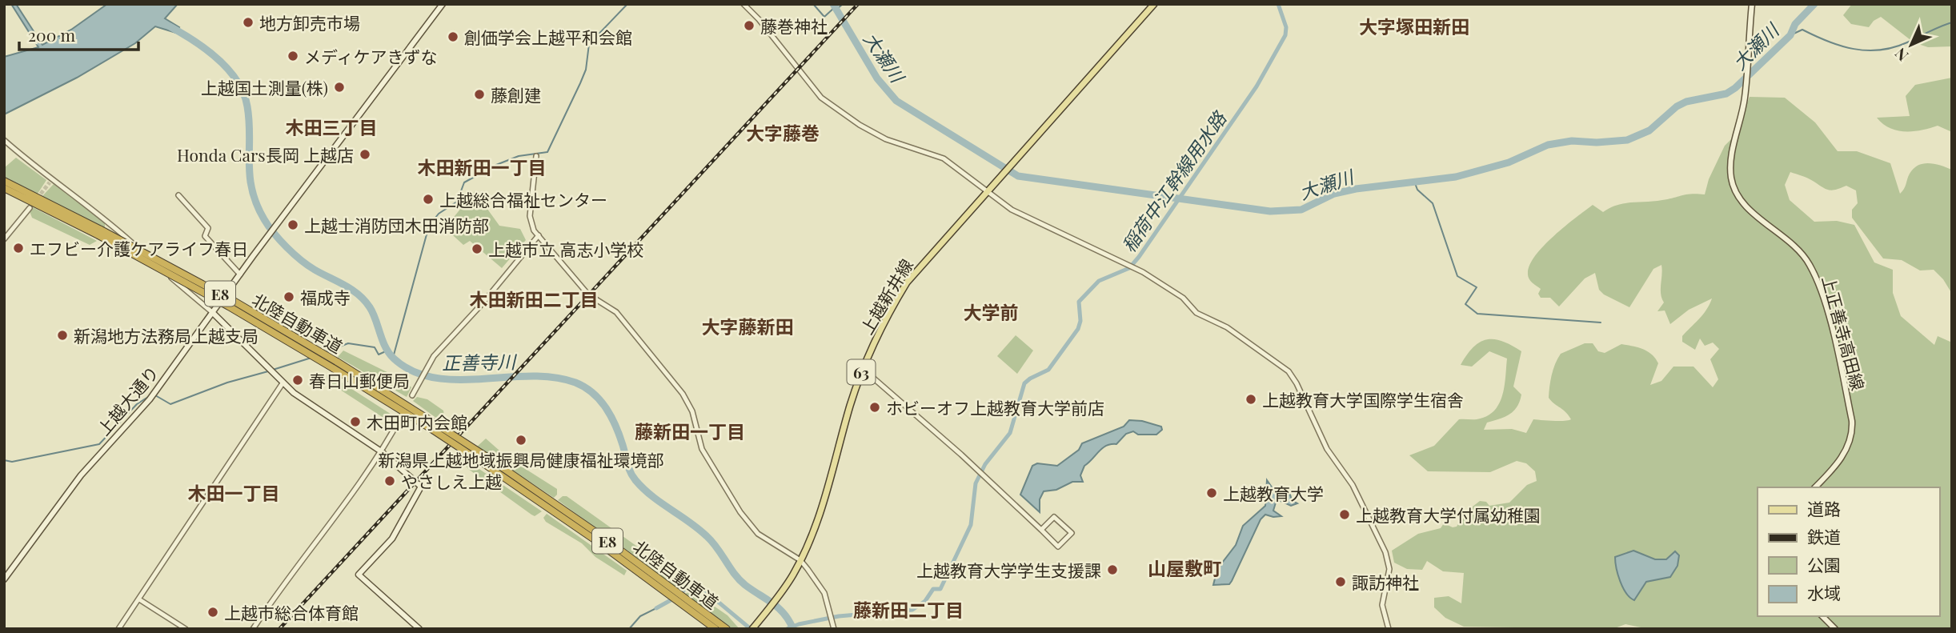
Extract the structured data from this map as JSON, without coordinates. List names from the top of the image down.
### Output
{
  "streets": {
    "highway": ["E8", "北陸自動車道"],
    "main road": [
      "上越新井線",
      "上正善寺高田線",
      "63",
      "上越大通り"
    ]
  },
  "districts": [
    "大字塚田新田",
    "木田三丁目",
    "大字藤巻",
    "木田新田一丁目",
    "木田新田二丁目",
    "大学前",
    "大字藤新田",
    "藤新田一丁目",
    "木田一丁目",
    "山屋敷町",
    "藤新田二丁目"
  ],
  "water": ["大瀬川", "稲荷中江幹線用水路", "正善寺川"],
  "places": [
    "地方卸売市場",
    "藤巻神社",
    "創価学会上越平和会館",
    "メディケアきずな",
    "上越国土測量(株)",
    "藤創建",
    "Honda Cars長岡 上越店",
    "上越総合福祉センター",
    "上越士消防団木田消防部",
    "エフビー介護ケアライフ春日",
    "上越市立 高志小学校",
    "福成寺",
    "新潟地方法務局上越支局",
    "春日山郵便局",
    "上越教育大学国際学生宿舎",
    "ホビーオフ上越教育大学前店",
    "木田町内会館",
    "新潟県上越地域振興局健康福祉環境部",
    "やさしえ上越",
    "上越教育大学",
    "上越教育大学付属幼稚園",
    "上越教育大学学生支援課",
    "諏訪神社",
    "上越市総合体育館"
  ],
  "legend": [
    "道路",
    "鉄道",
    "公園",
    "水域"
  ],
  "scale_bar": "200 m",
  "north": "bottom left"
}
